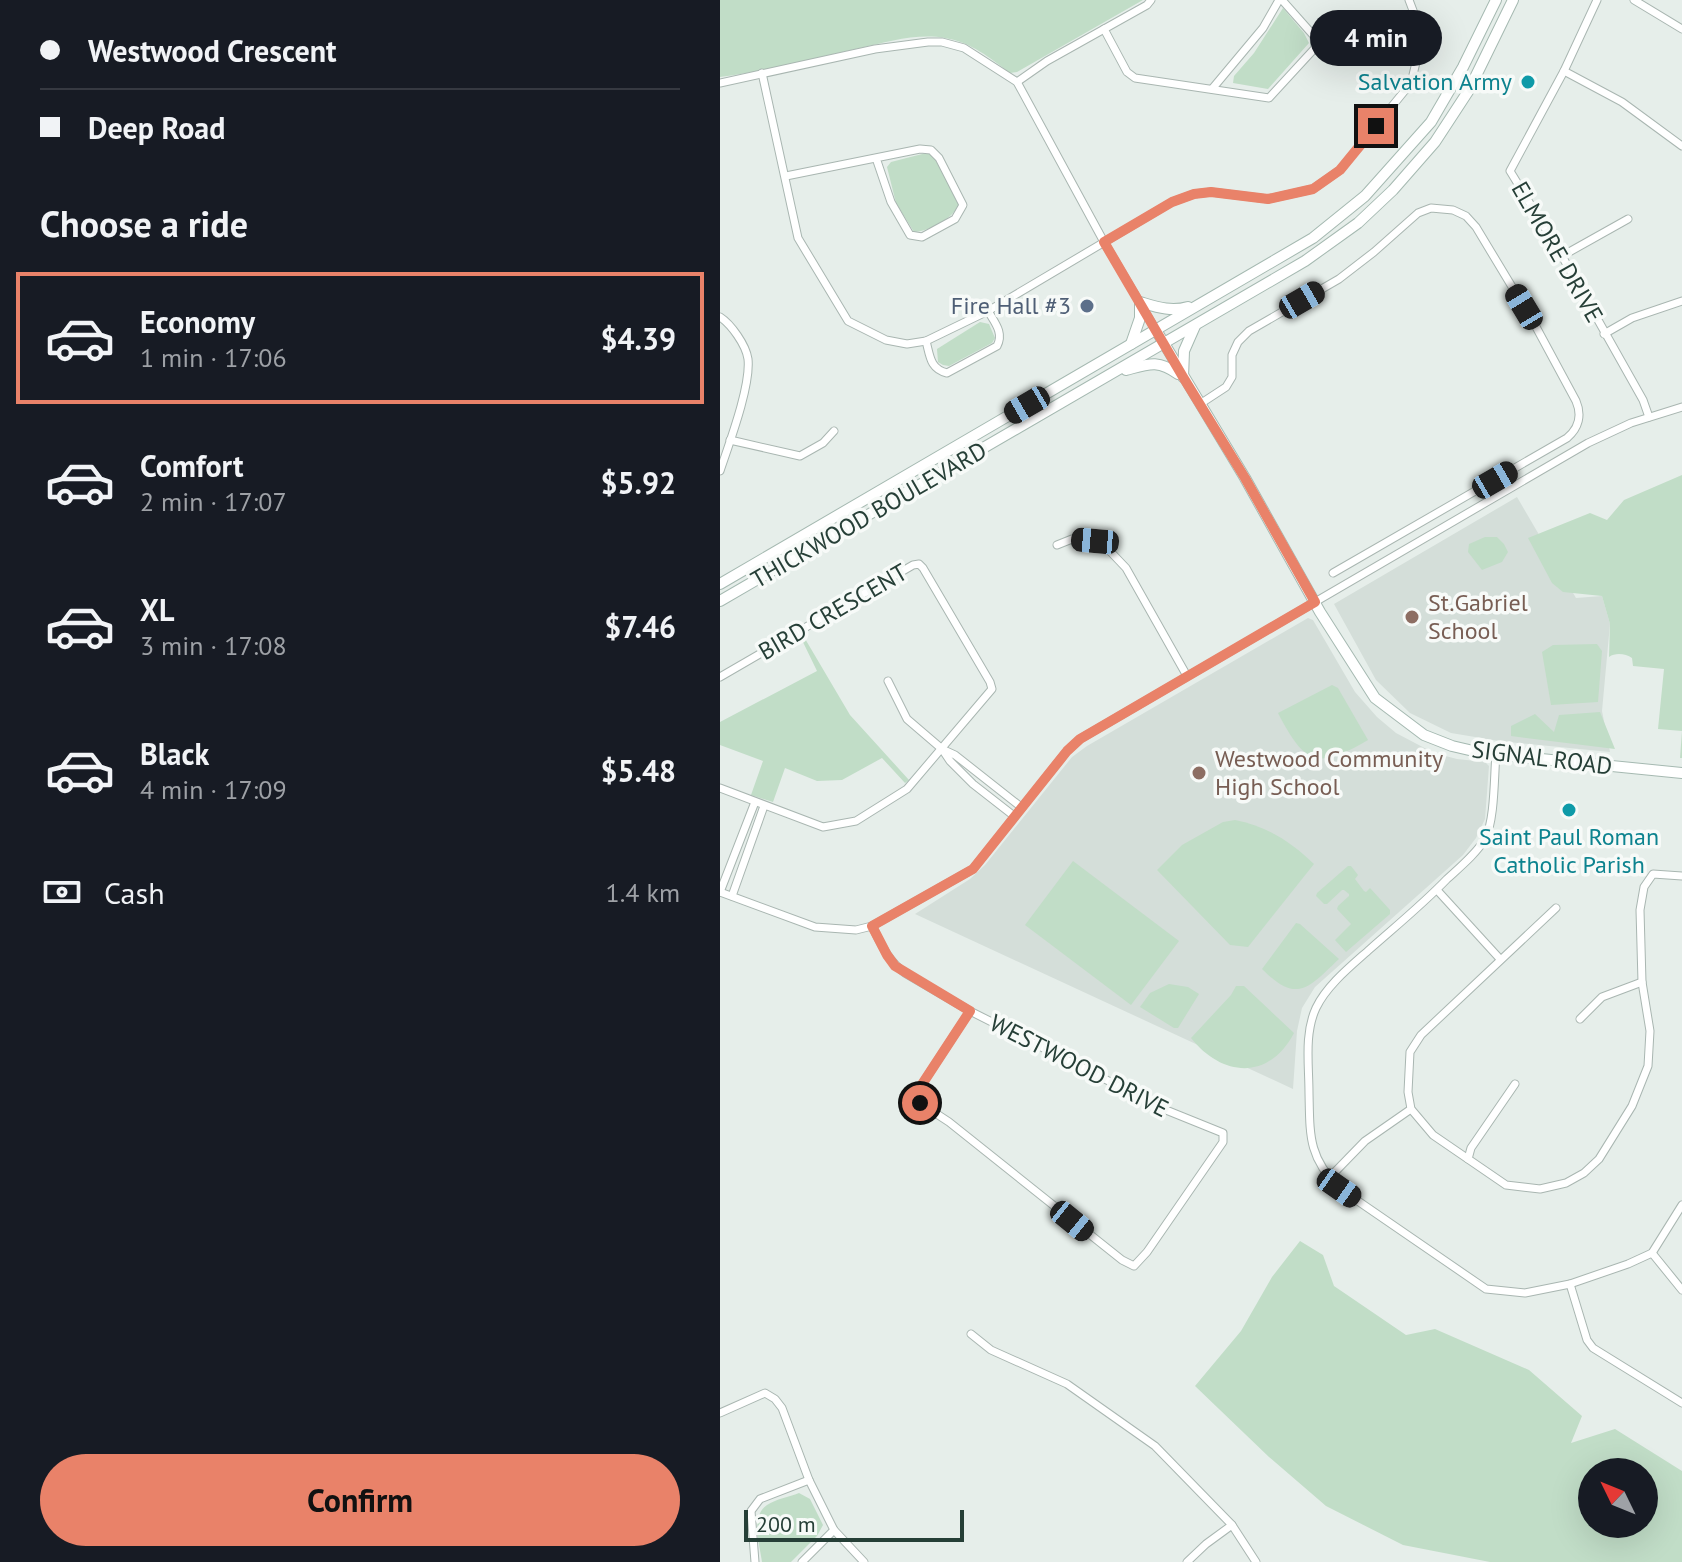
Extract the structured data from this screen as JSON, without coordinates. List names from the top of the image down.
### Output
{
  "streets": {
    "main road": ["THICKWOOD BOULEVARD", "SIGNAL ROAD"],
    "street": ["ELMORE DRIVE", "BIRD CRESCENT", "WESTWOOD DRIVE"]
  },
  "crossings": [
    ["THICKWOOD BOULEVARD", "SIGNAL ROAD"]
  ],
  "places": [
    "Salvation Army",
    "Fire Hall #3",
    "St.Gabriel School",
    "Westwood Community High School",
    "Saint Paul Roman Catholic Parish"
  ],
  "scale_bar": "200 m",
  "north": "top left",
  "page": {
    "banner": ["Westwood Crescent", "Deep Road"],
    "bubble": "4 min",
    "heading": "Choose a ride",
    "list": [
      {
        "name": "Economy",
        "note": "1 min · 17:06",
        "value": "$4.39"
      },
      {
        "name": "Comfort",
        "note": "2 min · 17:07",
        "value": "$5.92"
      },
      {
        "name": "XL",
        "note": "3 min · 17:08",
        "value": "$7.46"
      },
      {
        "name": "Black",
        "note": "4 min · 17:09",
        "value": "$5.48"
      }
    ],
    "pay": ["Cash", "1.4 km"],
    "buttons": "Confirm",
    "scale": "200 m"
  }
}
